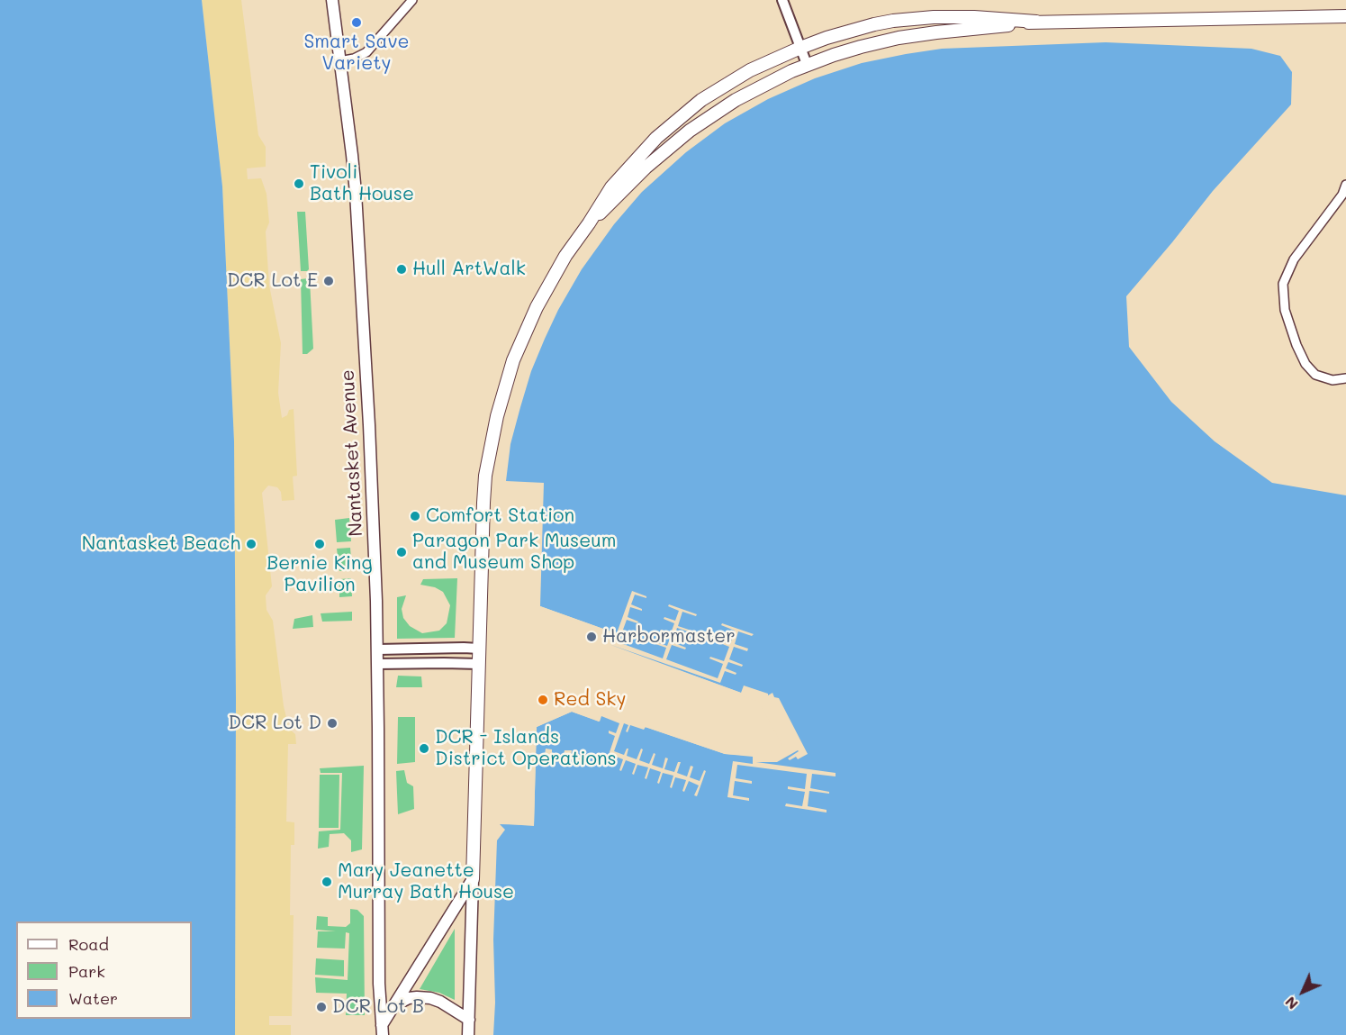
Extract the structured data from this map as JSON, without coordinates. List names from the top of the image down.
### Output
{
  "streets": {
    "main road": ["Nantasket Avenue"]
  },
  "places": [
    "Smart Save Variety",
    "Tivoli Bath House",
    "Hull ArtWalk",
    "DCR Lot E",
    "Comfort Station",
    "Nantasket Beach",
    "Bernie King Pavilion",
    "Paragon Park Museum and Museum Shop",
    "Harbormaster",
    "Red Sky",
    "DCR Lot D",
    "DCR - Islands District Operations",
    "Mary Jeanette Murray Bath House",
    "DCR Lot B"
  ],
  "legend": ["Road", "Park", "Water"],
  "north": "bottom left"
}
